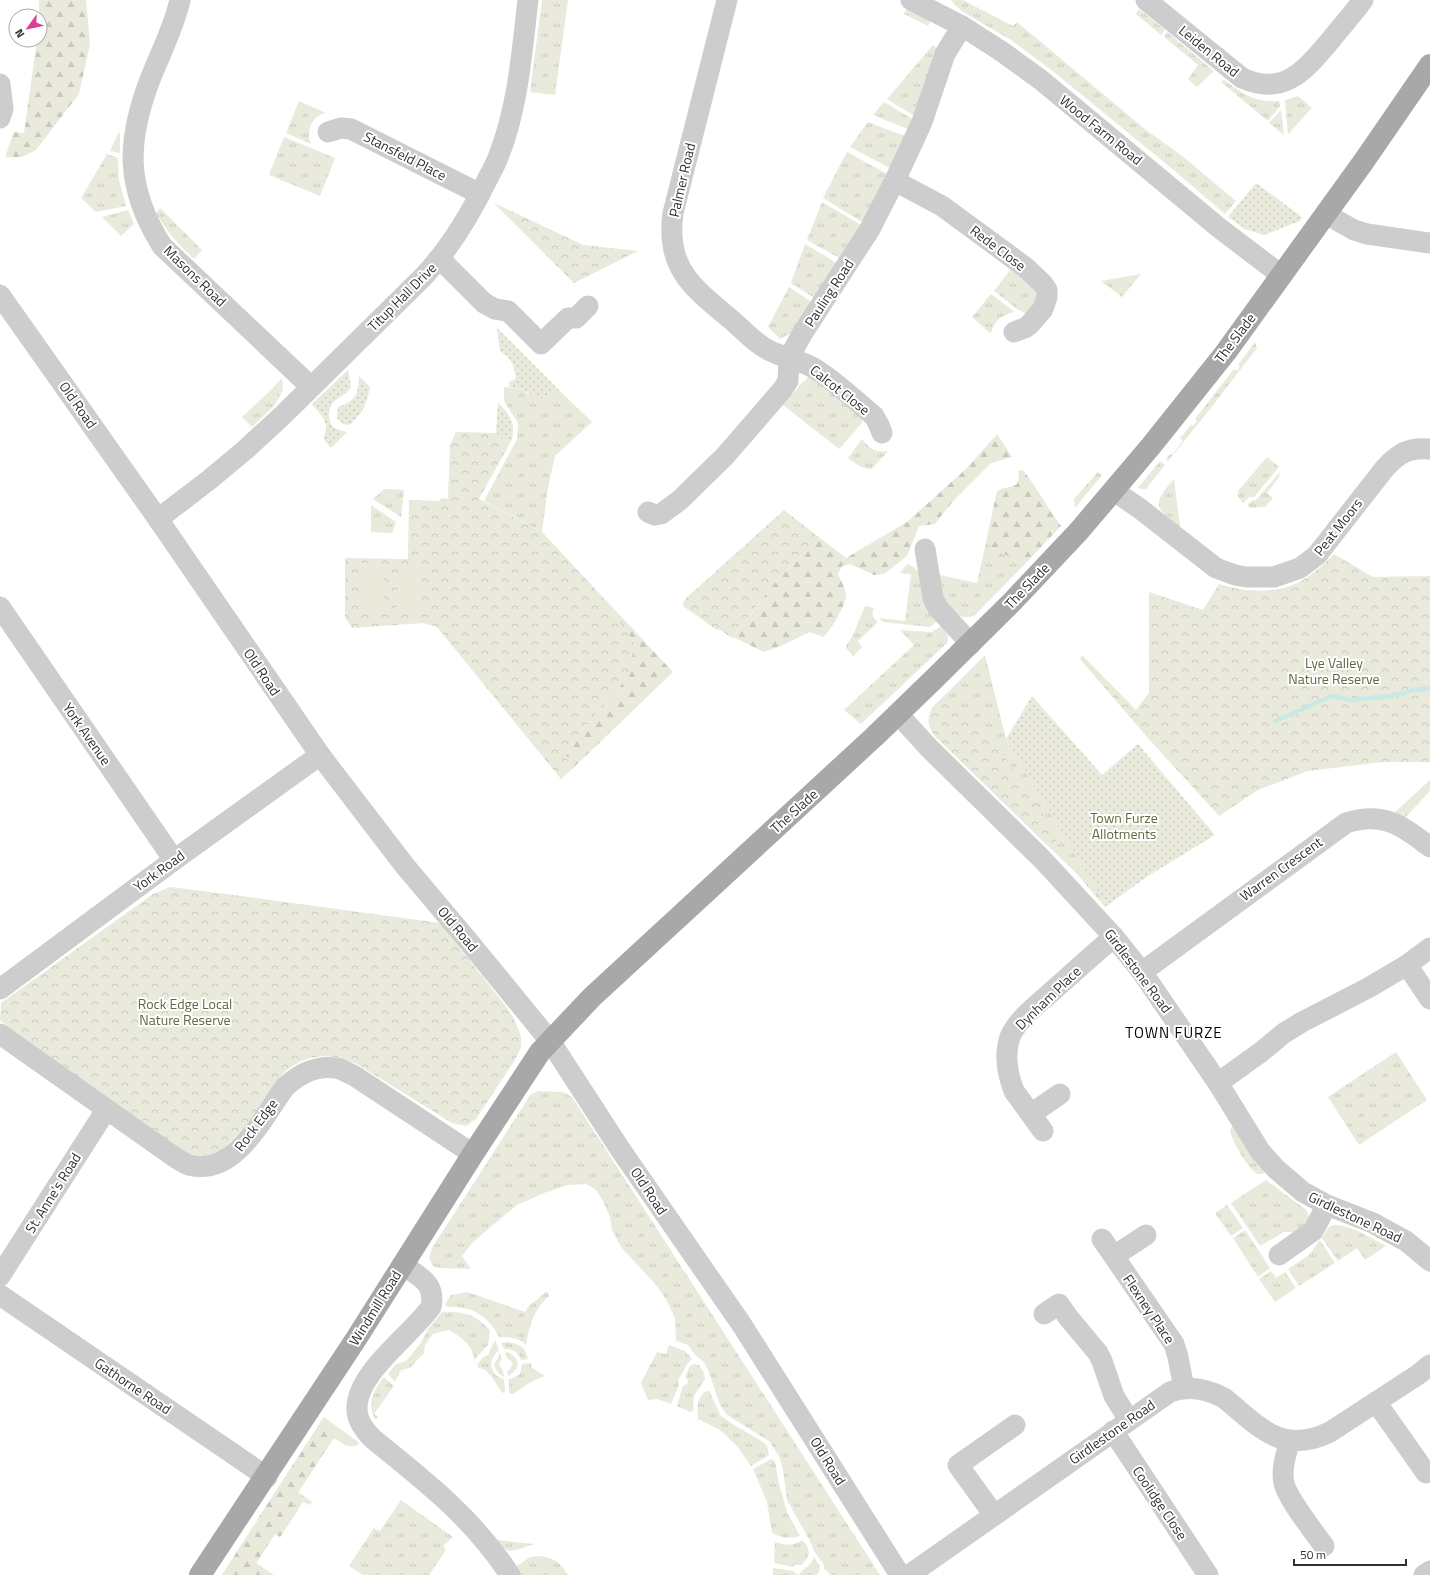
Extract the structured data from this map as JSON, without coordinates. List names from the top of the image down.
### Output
{
  "streets": {
    "main road": ["The Slade", "Windmill Road"],
    "street": [
      "Leiden Road",
      "Wood Farm Road",
      "Stansfeld Place",
      "Palmer Road",
      "Rede Close",
      "Masons Road",
      "Pauling Road",
      "Titup Hall Drive",
      "Calcot Close",
      "Old Road",
      "Peat Moors",
      "York Avenue",
      "Warren Crescent",
      "York Road",
      "Girdlestone Road",
      "Dynham Place",
      "Rock Edge",
      "St. Anne's Road",
      "Flexney Place",
      "Gathorne Road",
      "Coolidge Close"
    ]
  },
  "crossings": [
    ["Wood Farm Road", "Pauling Road"],
    ["Wood Farm Road", "The Slade"],
    ["Stansfeld Place", "Titup Hall Drive"],
    ["Palmer Road", "Pauling Road"],
    ["Palmer Road", "Calcot Close"],
    ["Rede Close", "Pauling Road"],
    ["Masons Road", "Titup Hall Drive"],
    ["Pauling Road", "Calcot Close"],
    ["Titup Hall Drive", "Old Road"],
    ["The Slade", "Old Road"],
    ["The Slade", "Peat Moors"],
    ["The Slade", "Girdlestone Road"],
    ["The Slade", "Windmill Road"],
    ["Old Road", "York Road"],
    ["Old Road", "Windmill Road"],
    ["York Avenue", "York Road"],
    ["Warren Crescent", "Girdlestone Road"],
    ["Girdlestone Road", "Dynham Place"],
    ["Girdlestone Road", "Flexney Place"],
    ["Girdlestone Road", "Coolidge Close"],
    ["Rock Edge", "St. Anne's Road"],
    ["Rock Edge", "Windmill Road"],
    ["Windmill Road", "Gathorne Road"]
  ],
  "districts": ["TOWN FURZE"],
  "parks": ["Lye Valley Nature Reserve", "Town Furze Allotments", "Rock Edge Local Nature Reserve"],
  "scale_bar": "50 m",
  "north": "bottom left"
}
